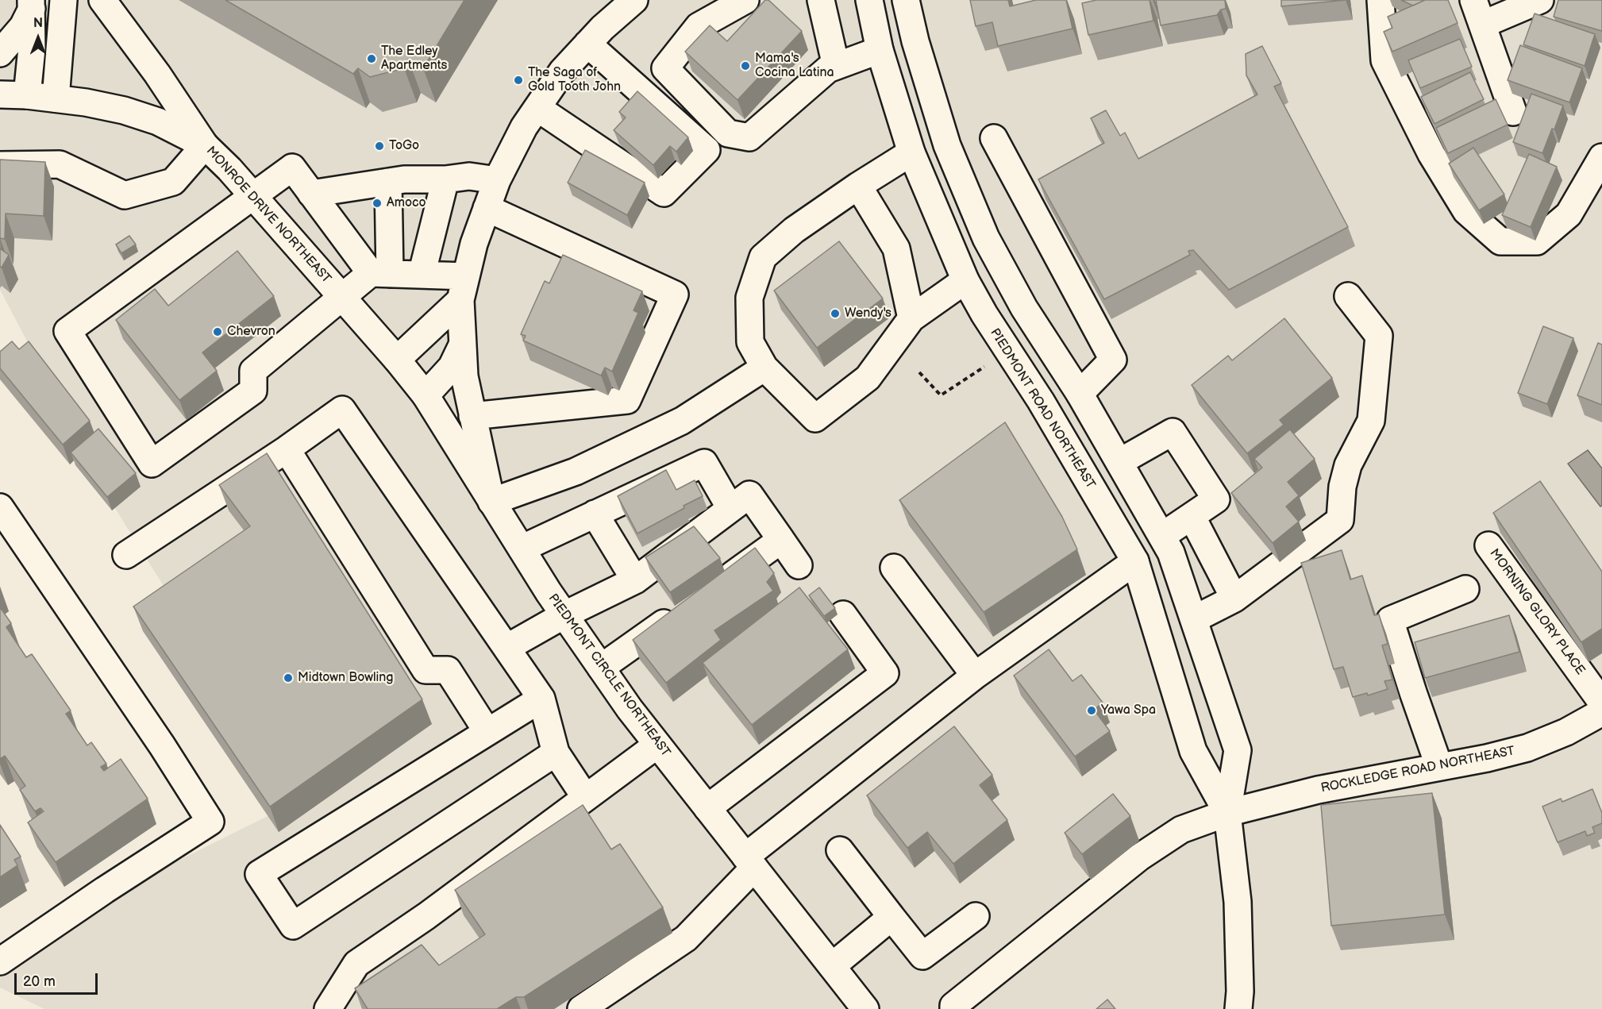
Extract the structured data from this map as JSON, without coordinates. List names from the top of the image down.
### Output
{
  "streets": {
    "main road": [
      "MONROE DRIVE NORTHEAST",
      "PIEDMONT ROAD NORTHEAST",
      "MORNING GLORY PLACE",
      "PIEDMONT CIRCLE NORTHEAST",
      "ROCKLEDGE ROAD NORTHEAST"
    ]
  },
  "crossings": [
    ["MONROE DRIVE NORTHEAST", "PIEDMONT CIRCLE NORTHEAST"],
    ["PIEDMONT ROAD NORTHEAST", "ROCKLEDGE ROAD NORTHEAST"]
  ],
  "places": [
    "The Edley Apartments",
    "Mama's Cocina Latina",
    "The Saga of Gold Tooth John",
    "ToGo",
    "Amoco",
    "Wendy's",
    "Chevron",
    "Midtown Bowling",
    "Yawa Spa"
  ],
  "scale_bar": "20 m",
  "north": "top"
}
